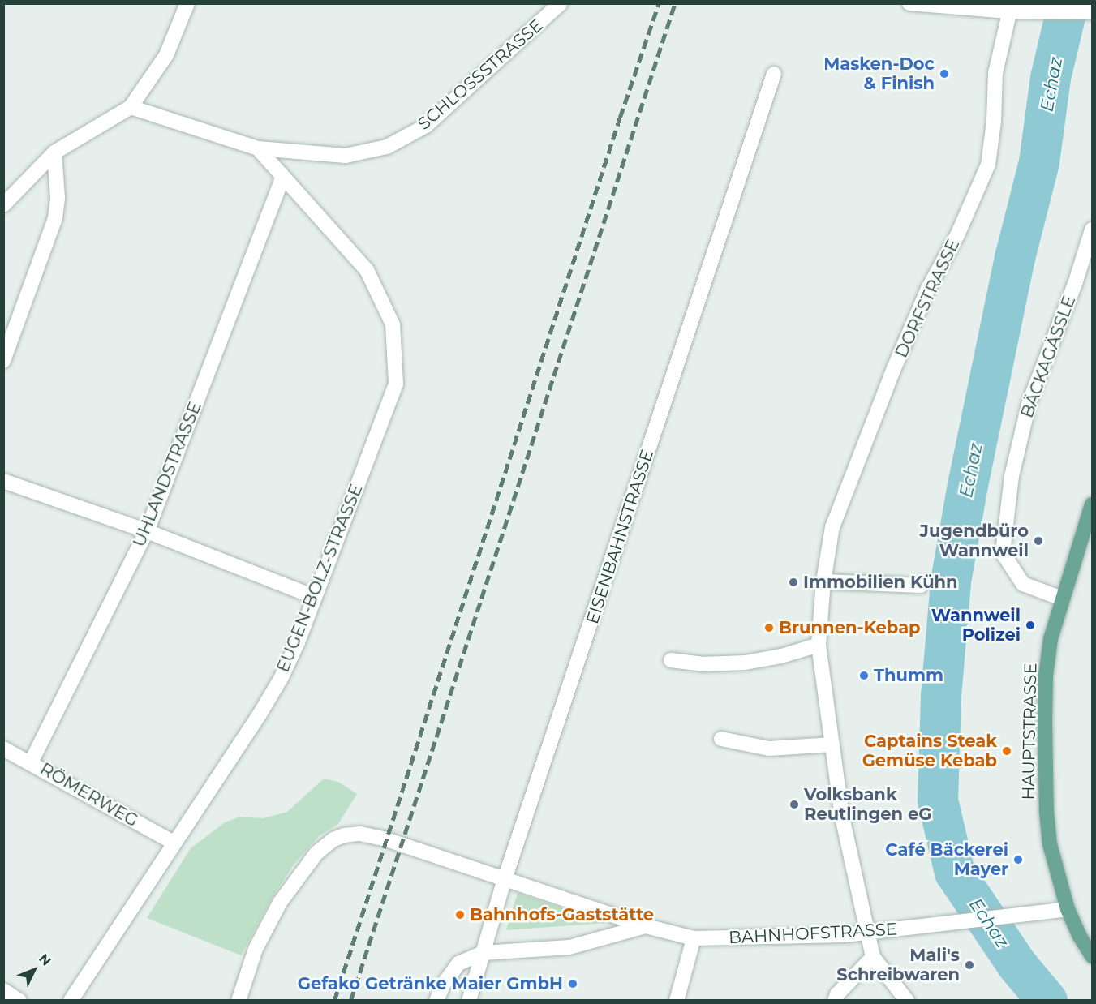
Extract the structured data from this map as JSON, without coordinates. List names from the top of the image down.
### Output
{
  "streets": {
    "main road": ["HAUPTSTRASSE"],
    "street": [
      "SCHLOSSSTRASSE",
      "DORFSTRASSE",
      "BÄCKAGÄSSLE",
      "UHLANDSTRASSE",
      "EISENBAHNSTRASSE",
      "EUGEN-BOLZ-STRASSE",
      "RÖMERWEG",
      "BAHNHOFSTRASSE"
    ]
  },
  "crossings": [
    ["SCHLOSSSTRASSE", "EUGEN-BOLZ-STRASSE"],
    ["DORFSTRASSE", "BAHNHOFSTRASSE"],
    ["BÄCKAGÄSSLE", "HAUPTSTRASSE"],
    ["UHLANDSTRASSE", "EUGEN-BOLZ-STRASSE"],
    ["UHLANDSTRASSE", "RÖMERWEG"],
    ["EISENBAHNSTRASSE", "BAHNHOFSTRASSE"],
    ["EUGEN-BOLZ-STRASSE", "RÖMERWEG"],
    ["HAUPTSTRASSE", "BAHNHOFSTRASSE"]
  ],
  "water": ["Echaz"],
  "places": [
    "Masken-Doc & Finish",
    "Jugendbüro Wannweil",
    "Immobilien Kühn",
    "Wannweil Polizei",
    "Brunnen-Kebap",
    "Thumm",
    "Captains Steak Gemüse Kebab",
    "Volksbank Reutlingen eG",
    "Café Bäckerei Mayer",
    "Bahnhofs-Gaststätte",
    "Mali's Schreibwaren",
    "Gefako Getränke Maier GmbH"
  ],
  "north": "top right"
}
